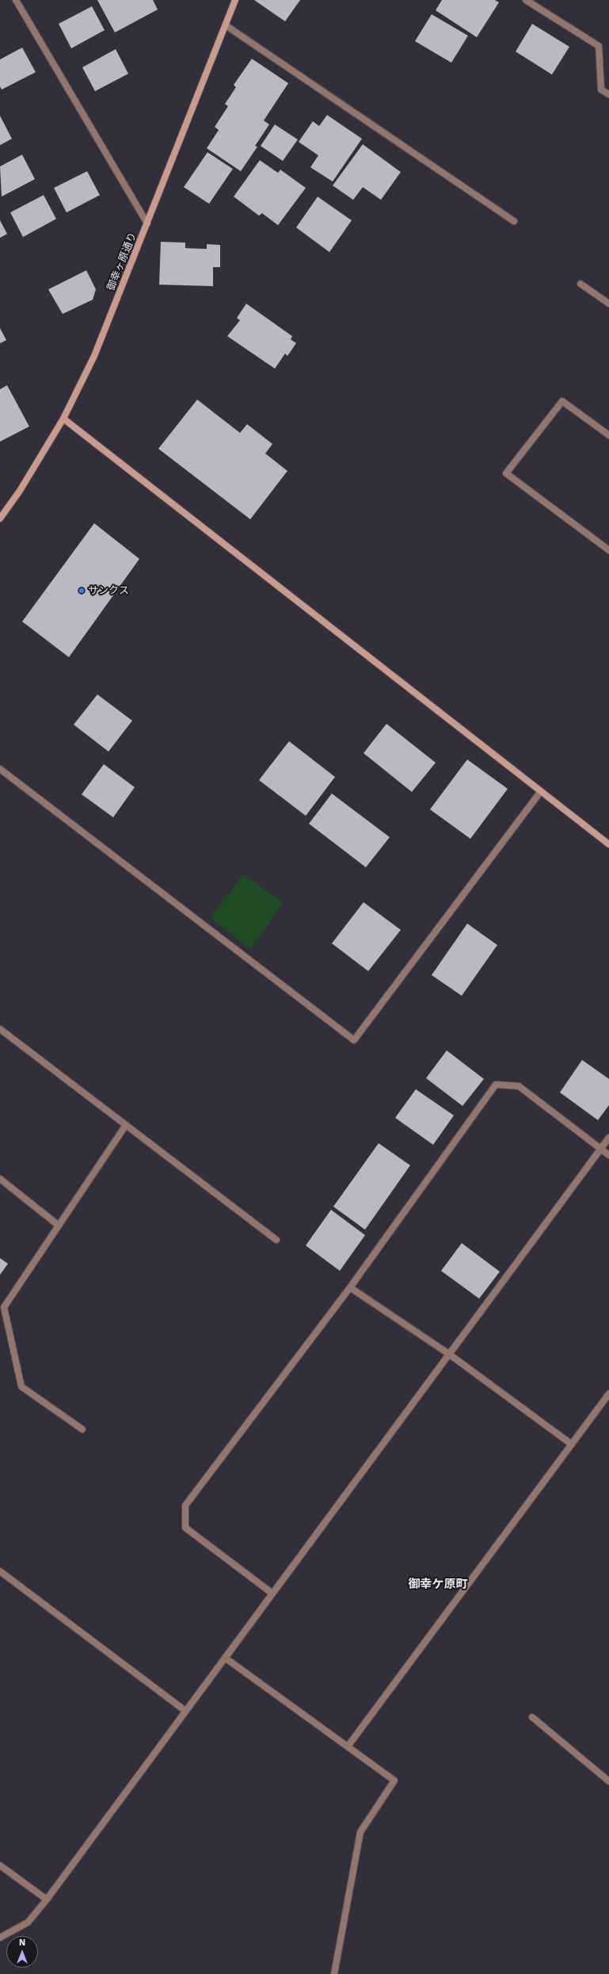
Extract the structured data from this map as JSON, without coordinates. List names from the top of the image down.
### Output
{
  "streets": {
    "street": ["御幸ヶ原通り"]
  },
  "districts": ["御幸ケ原町"],
  "places": ["サンクス"],
  "north": "top"
}
